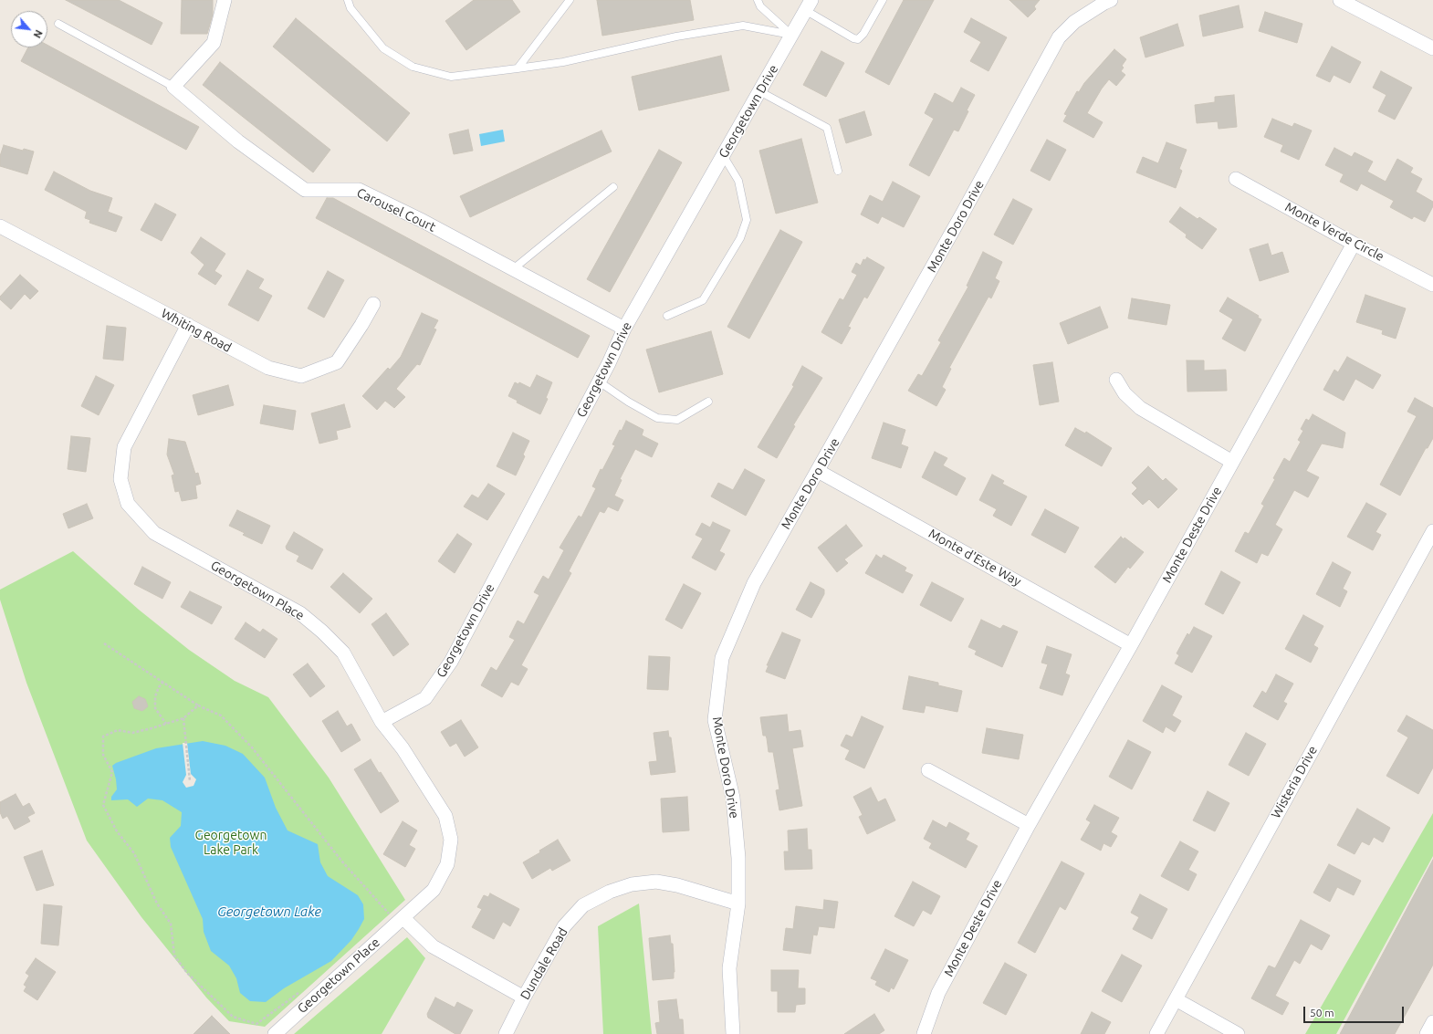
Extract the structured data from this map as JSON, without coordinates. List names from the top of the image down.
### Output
{
  "streets": {
    "street": [
      "Georgetown Drive",
      "Carousel Court",
      "Monte Doro Drive",
      "Monte Verde Circle",
      "Whiting Road",
      "Monte Deste Drive",
      "Monte d'Este Way",
      "Georgetown Place",
      "Wisteria Drive",
      "Dundale Road"
    ]
  },
  "crossings": [
    ["Georgetown Drive", "Carousel Court"],
    ["Georgetown Drive", "Georgetown Place"],
    ["Monte Doro Drive", "Monte d'Este Way"],
    ["Monte Doro Drive", "Dundale Road"],
    ["Monte Verde Circle", "Monte Deste Drive"],
    ["Whiting Road", "Georgetown Place"],
    ["Monte Deste Drive", "Monte d'Este Way"]
  ],
  "water": ["Georgetown Lake"],
  "parks": ["Georgetown Lake Park"],
  "scale_bar": "50 m",
  "north": "bottom right"
}
